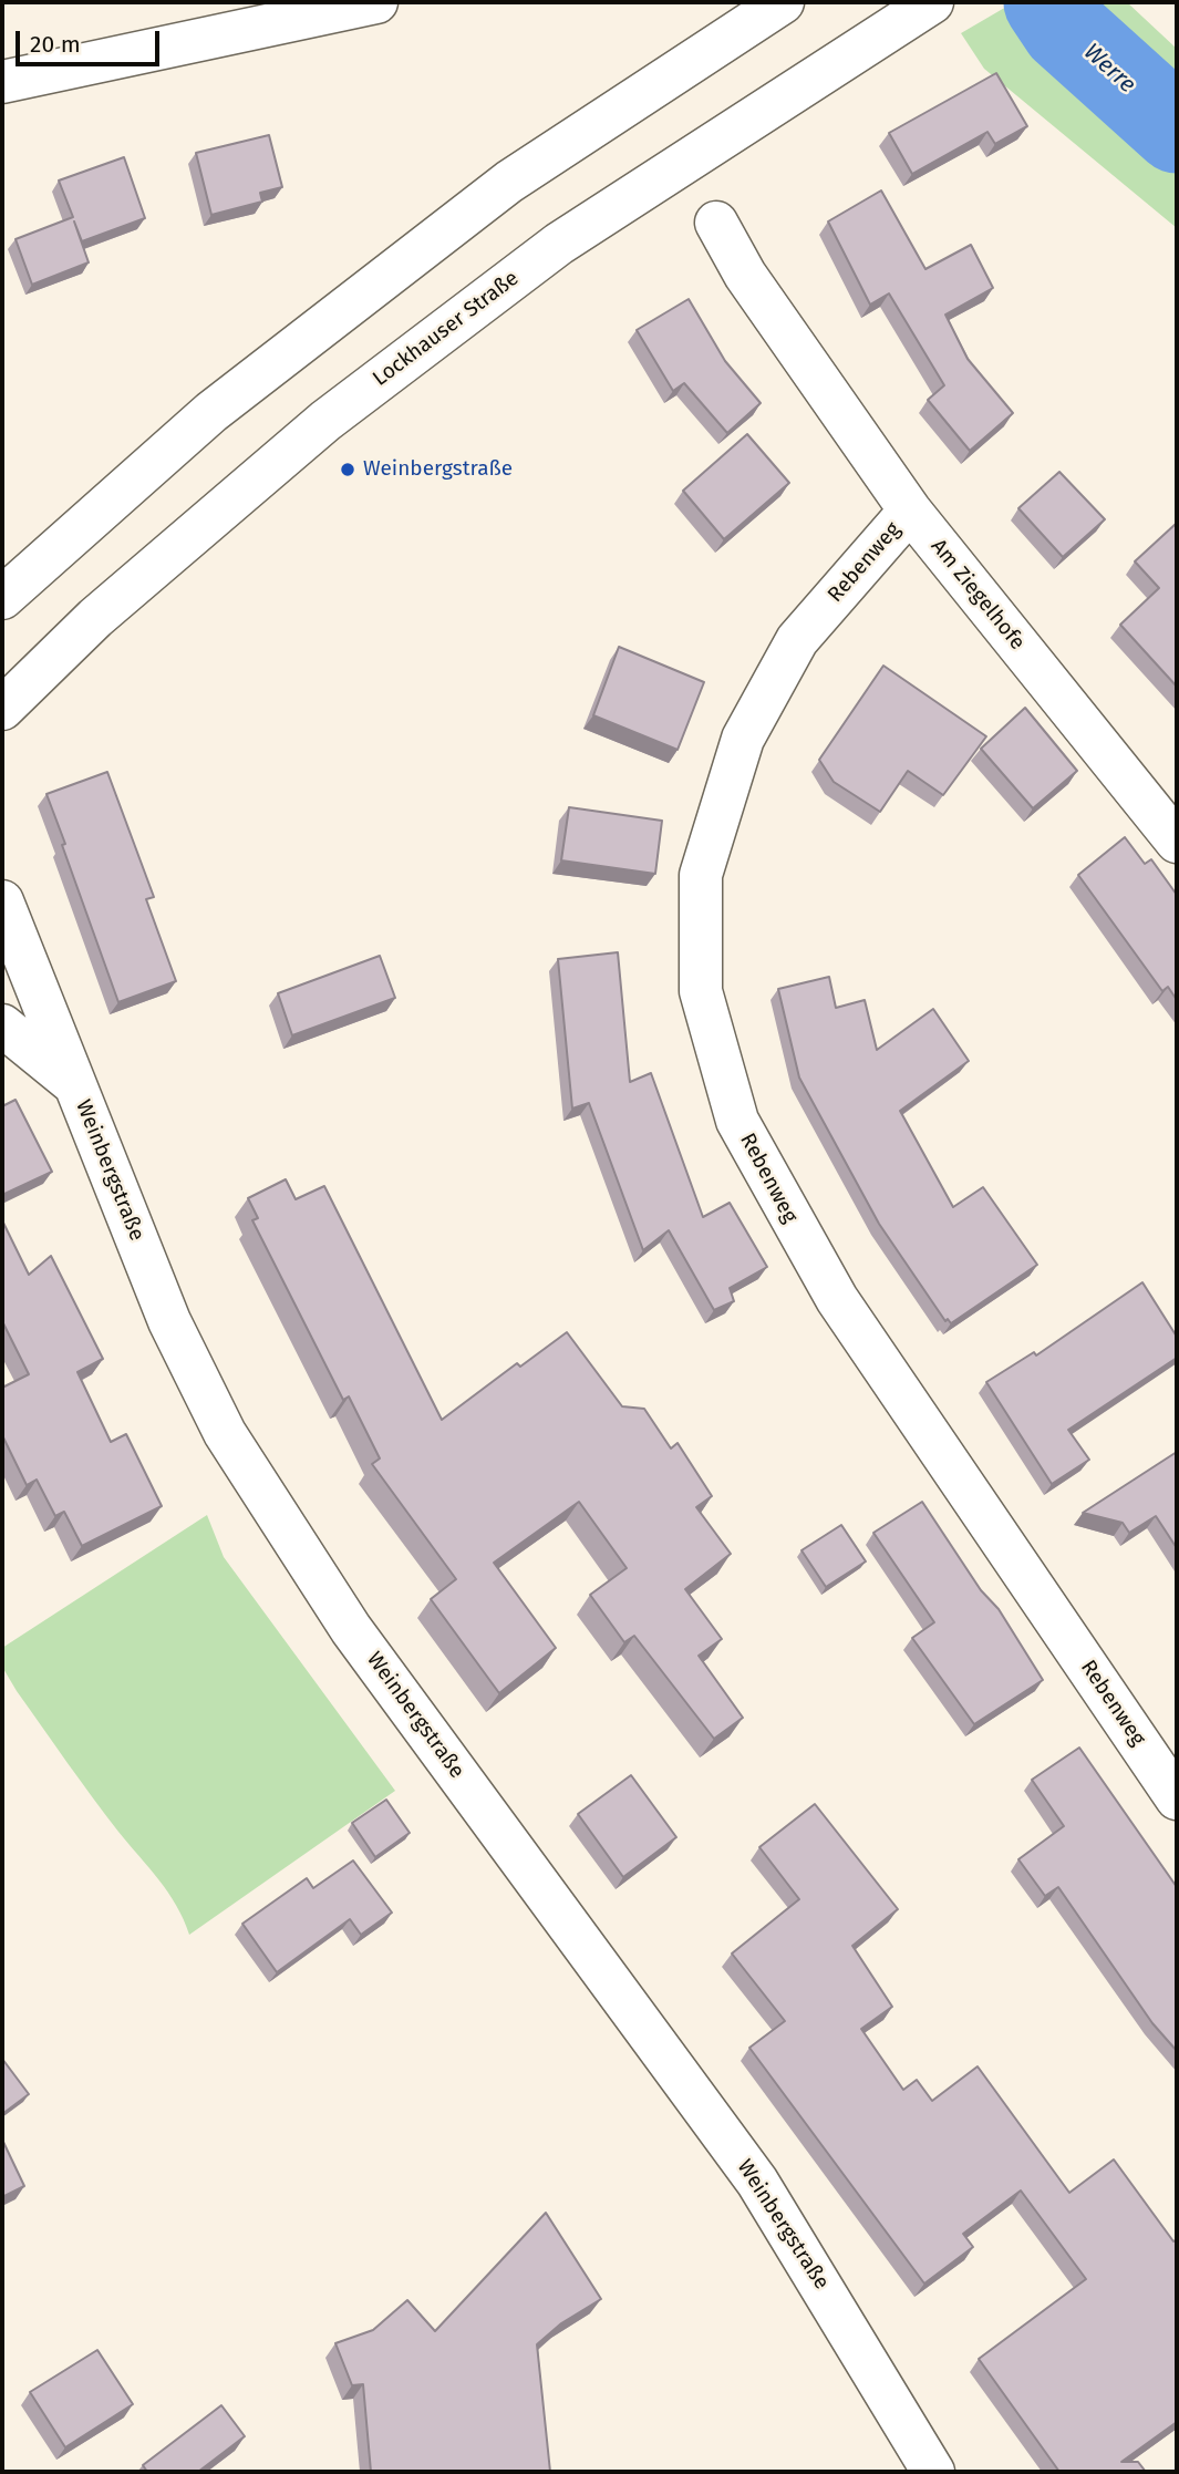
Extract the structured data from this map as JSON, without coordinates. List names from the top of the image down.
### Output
{
  "streets": {
    "street": [
      "Lockhauser Straße",
      "Rebenweg",
      "Am Ziegelhofe",
      "Weinbergstraße"
    ]
  },
  "crossings": [
    ["Rebenweg", "Am Ziegelhofe"]
  ],
  "water": ["Werre"],
  "places": ["Weinbergstraße"],
  "scale_bar": "20 m"
}
